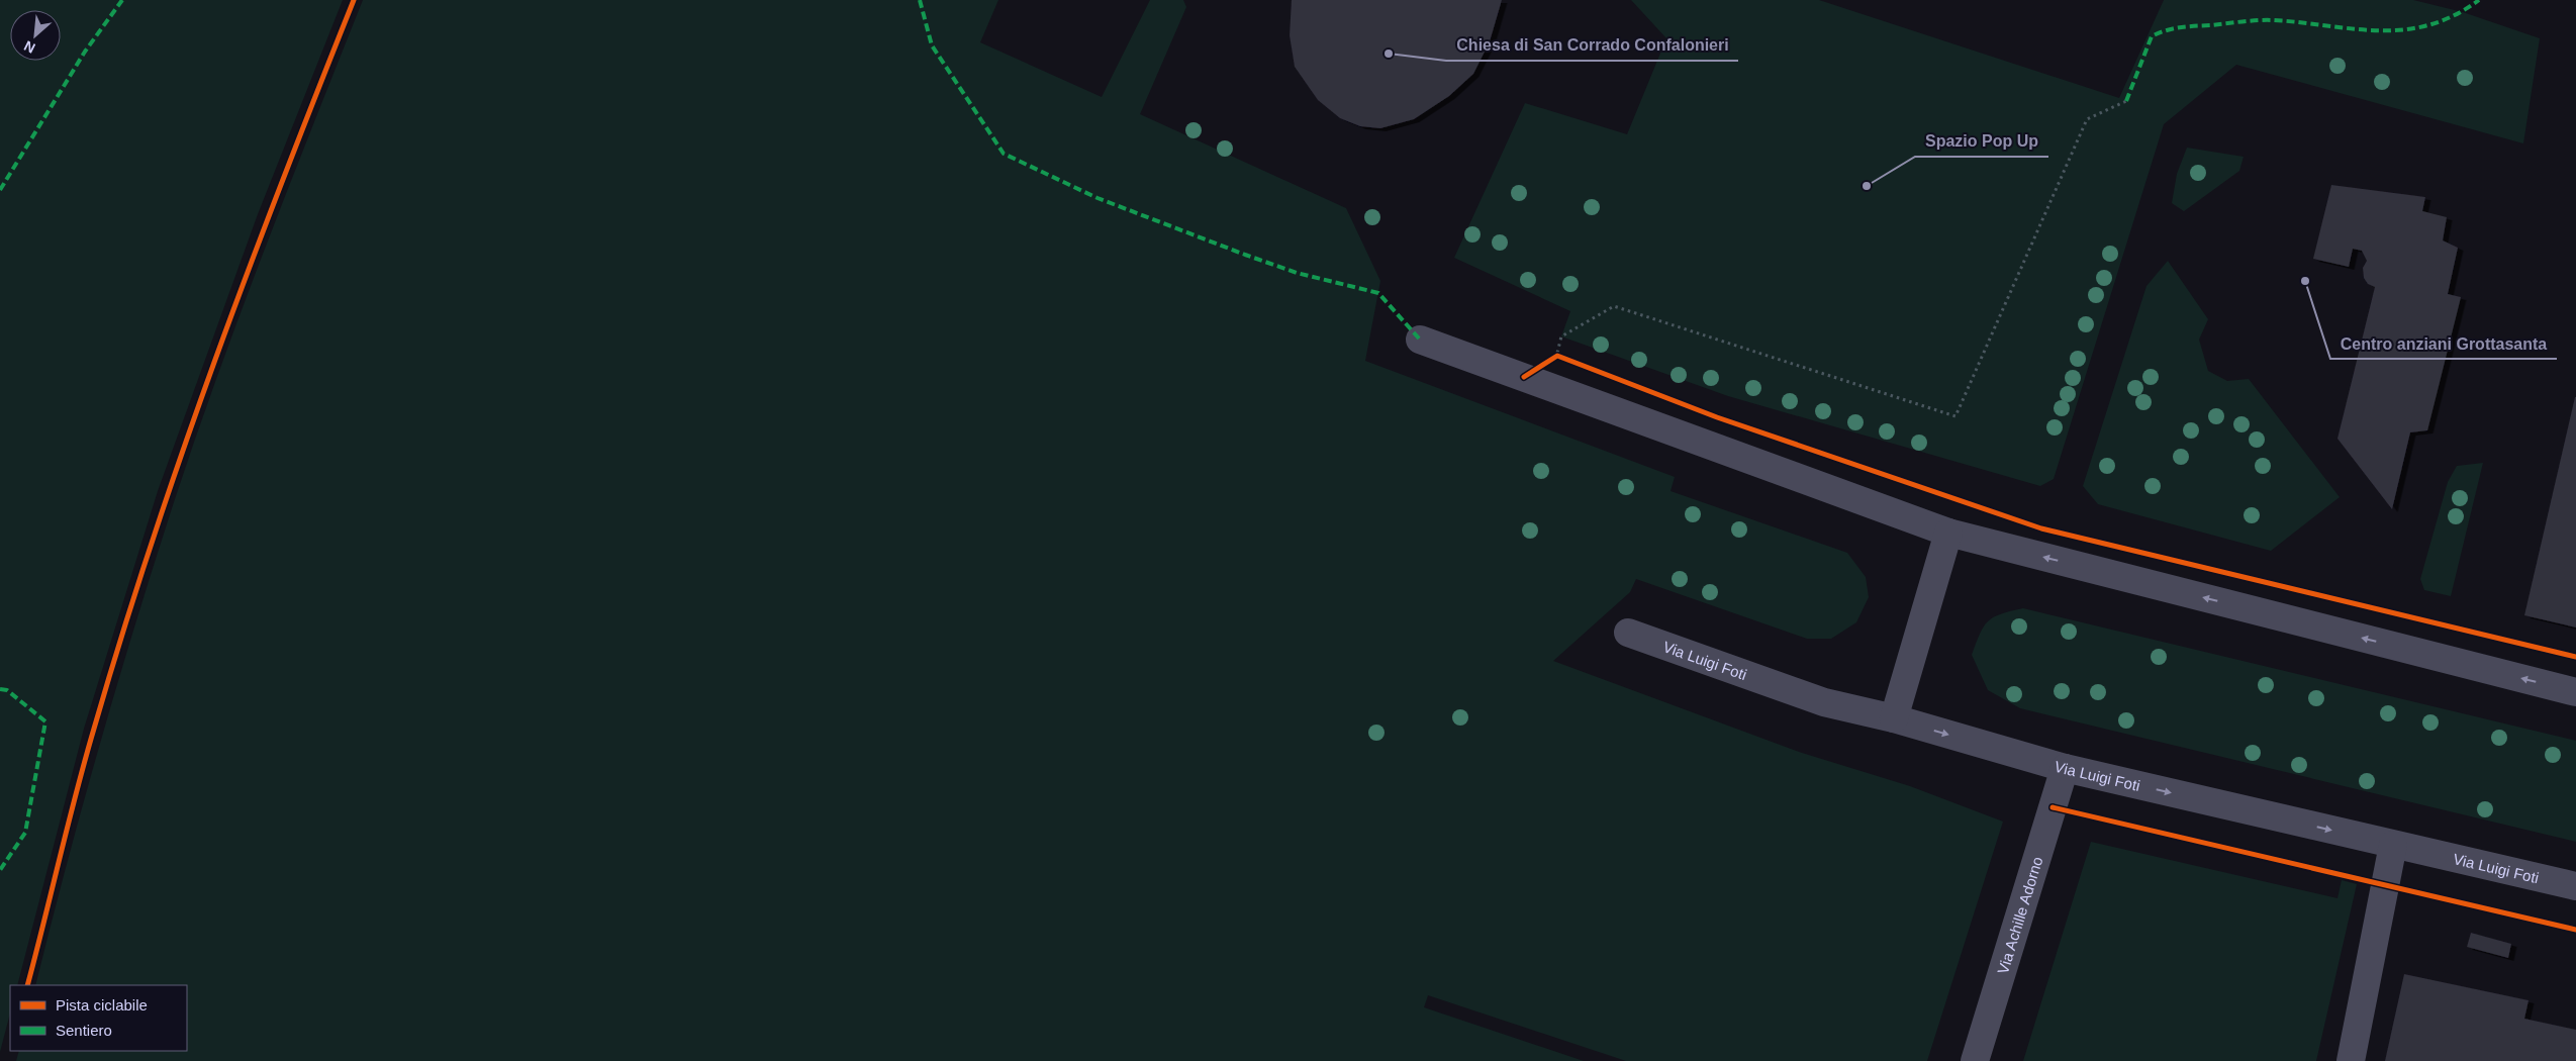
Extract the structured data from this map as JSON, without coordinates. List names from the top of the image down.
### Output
{
  "streets": {
    "street": ["Via Luigi Foti", "Via Achille Adorno"]
  },
  "crossings": [
    ["Via Luigi Foti", "Via Achille Adorno"]
  ],
  "places": ["Chiesa di San Corrado Confalonieri", "Spazio Pop Up", "Centro anziani Grottasanta"],
  "legend": ["Pista ciclabile", "Sentiero"],
  "north": "bottom left"
}
